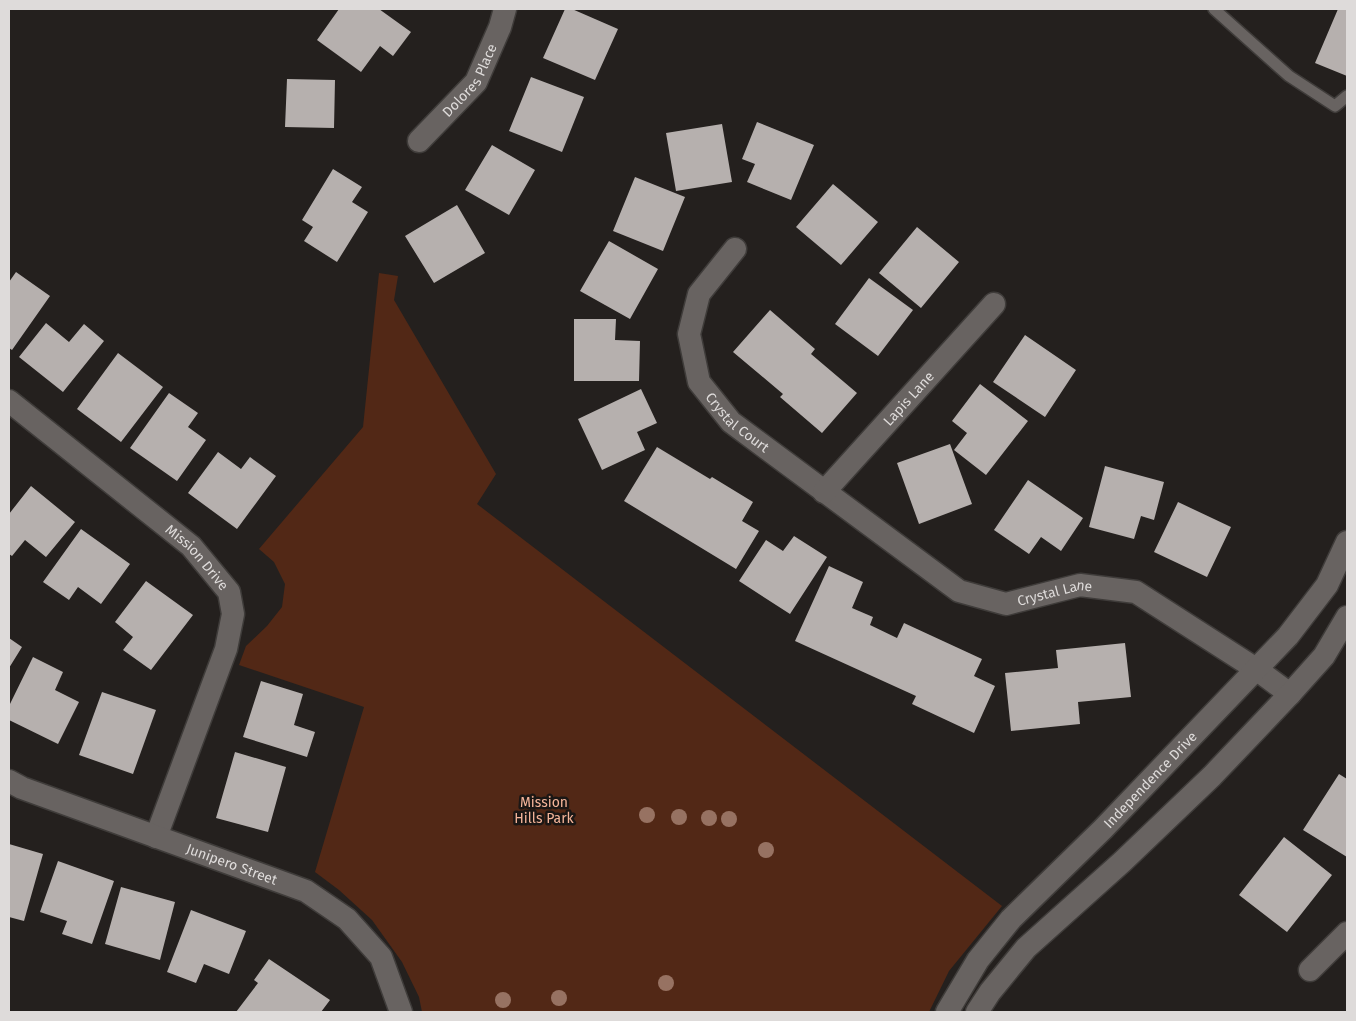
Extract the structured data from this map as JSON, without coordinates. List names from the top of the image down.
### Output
{
  "streets": {
    "street": [
      "Dolores Place",
      "Lapis Lane",
      "Crystal Court",
      "Mission Drive",
      "Crystal Lane",
      "Independence Drive",
      "Junipero Street"
    ]
  },
  "crossings": [
    ["Lapis Lane", "Crystal Court"],
    ["Lapis Lane", "Crystal Lane"],
    ["Crystal Court", "Crystal Lane"],
    ["Mission Drive", "Junipero Street"],
    ["Crystal Lane", "Independence Drive"]
  ],
  "parks": ["Mission Hills Park"]
}
